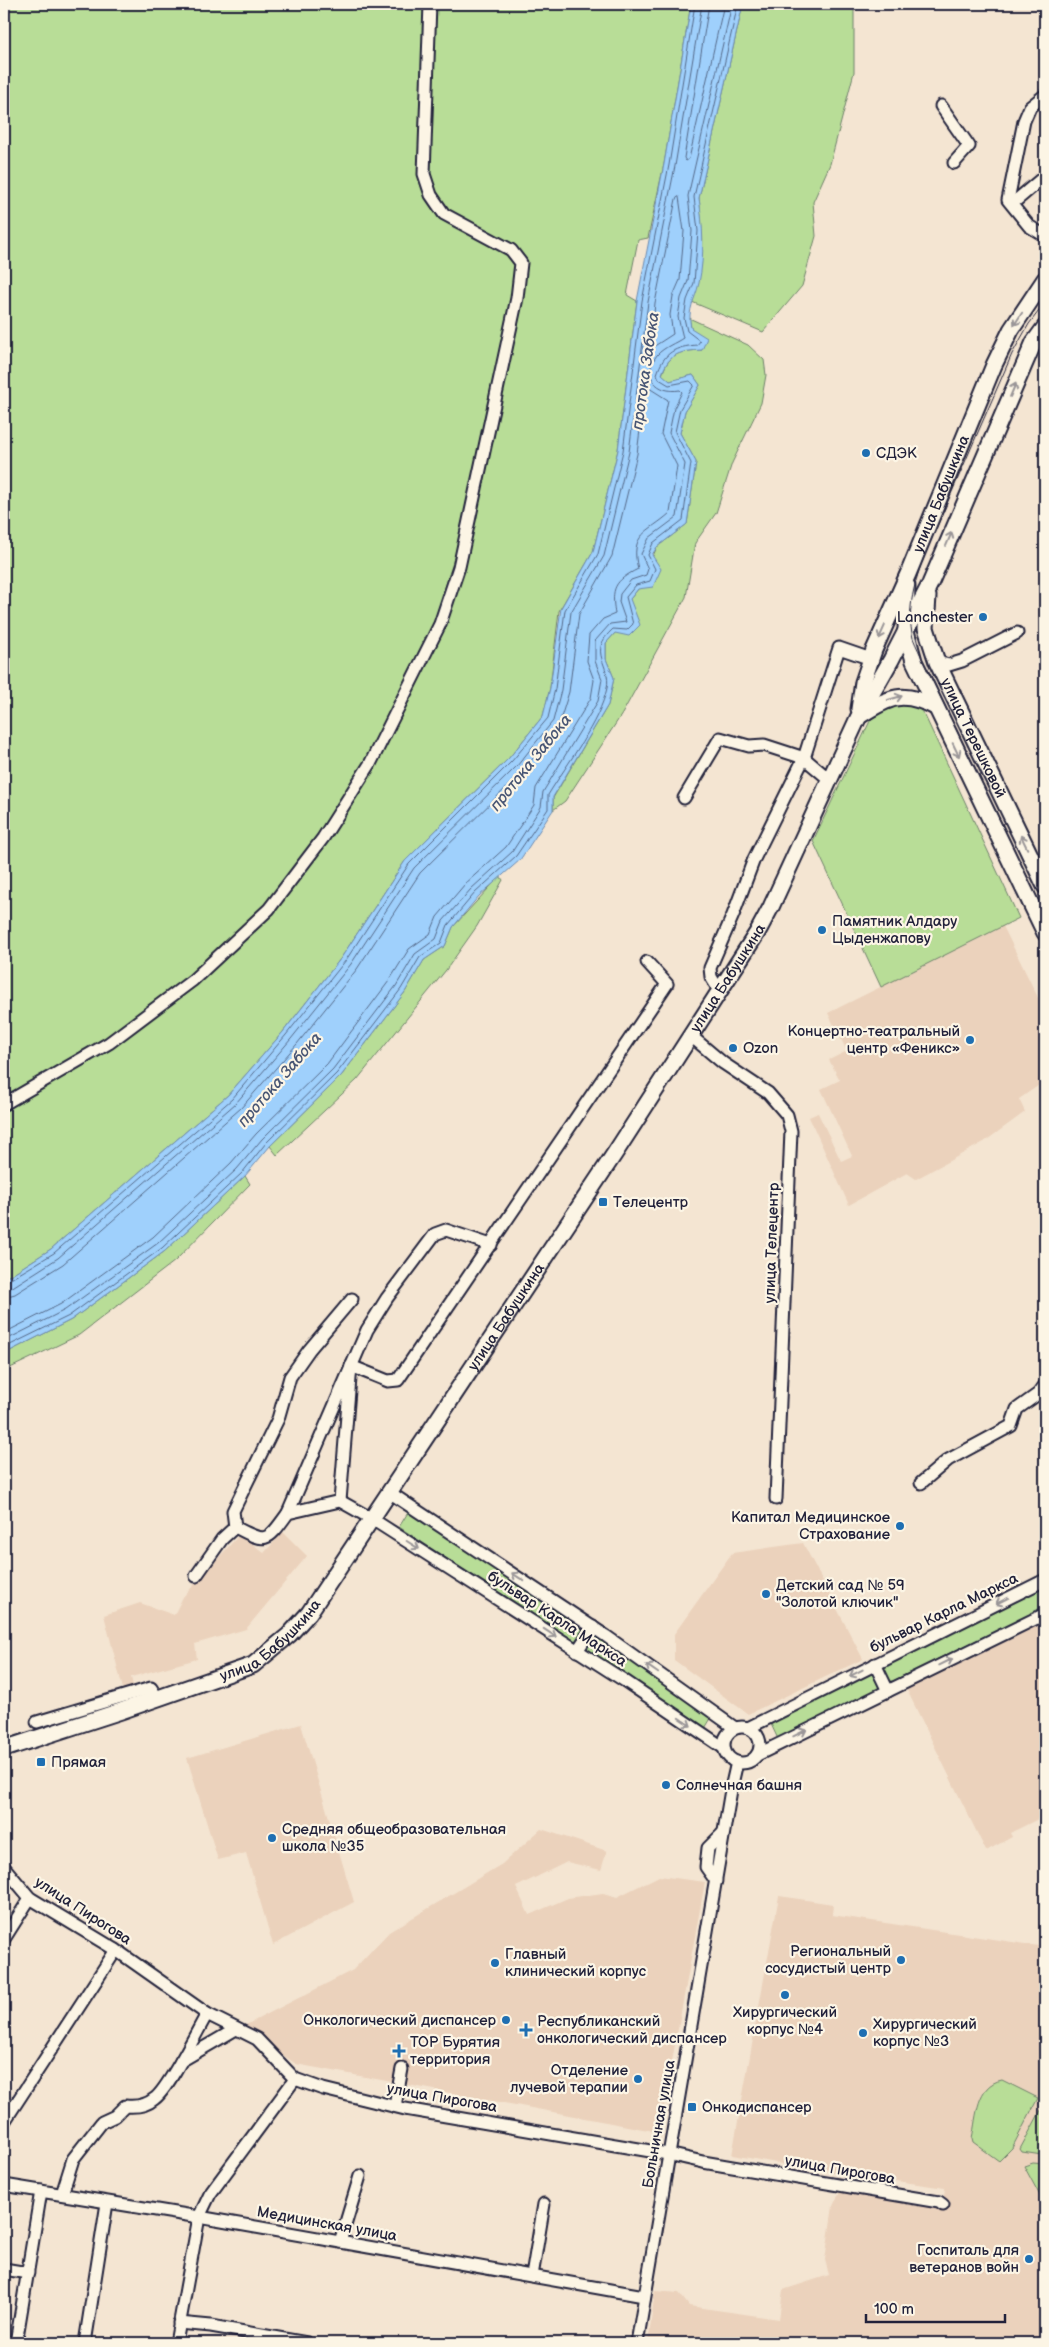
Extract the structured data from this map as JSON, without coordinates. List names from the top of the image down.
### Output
{
  "streets": {
    "main road": ["улица Бабушкина", "улица Терешковой"],
    "street": [
      "улица Телецентр",
      "бульвар Карла Маркса",
      "улица Пирогова",
      "Больничная улица",
      "Медицинская улица"
    ]
  },
  "crossings": [
    ["улица Бабушкина", "улица Терешковой"],
    ["улица Бабушкина", "улица Телецентр"],
    ["улица Бабушкина", "бульвар Карла Маркса"],
    ["бульвар Карла Маркса", "Больничная улица"],
    ["улица Пирогова", "Больничная улица"],
    ["Больничная улица", "Медицинская улица"]
  ],
  "water": ["протока Забока"],
  "places": {
    "other": [
      "СДЭК",
      "Lanchester",
      "Памятник Алдару Цыденжапову",
      "Концертно-театральный центр «Феникс»",
      "Ozon",
      "Капитал Медицинское Страхование",
      "Детский сад № 59 \"Золотой ключик\"",
      "Солнечная башня",
      "Средняя общеобразовательная школа №35",
      "Региональный сосудистый центр",
      "Главный клинический корпус",
      "Хирургический корпус №4",
      "Онкологический диспансер",
      "Хирургический корпус №3",
      "Отделение лучевой терапии",
      "Госпиталь для ветеранов войн"
    ],
    "transit": ["Телецентр", "Прямая", "Онкодиспансер"],
    "health": ["Республиканский онкологический диспансер", "ТОР Бурятия территория"]
  },
  "scale_bar": "100 m"
}
